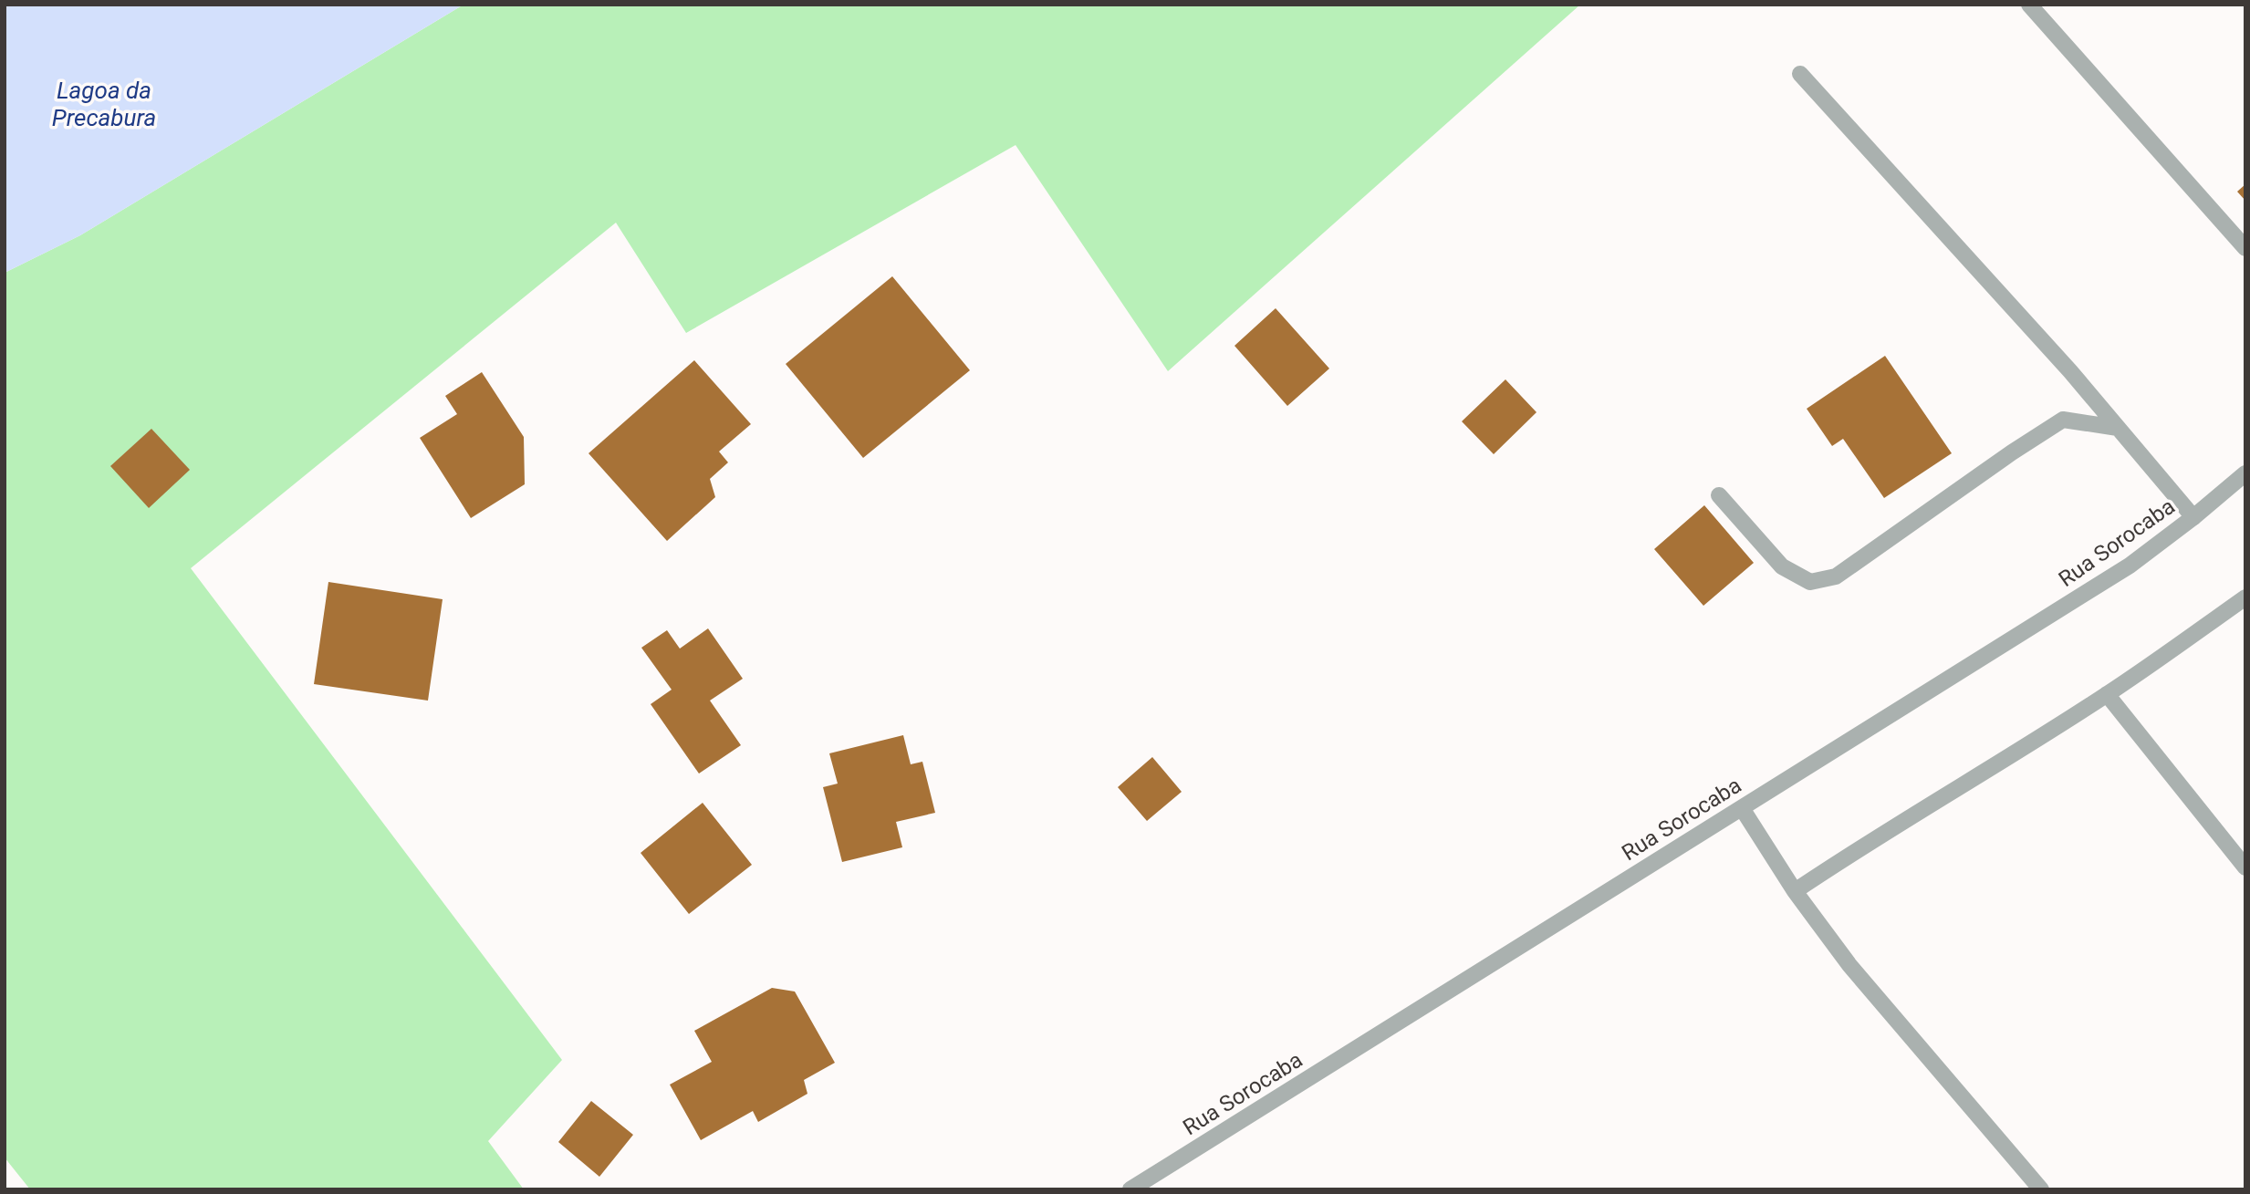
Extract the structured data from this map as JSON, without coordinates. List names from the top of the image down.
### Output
{
  "streets": {
    "street": ["Rua Sorocaba"]
  },
  "water": ["Lagoa da Precabura"]
}
